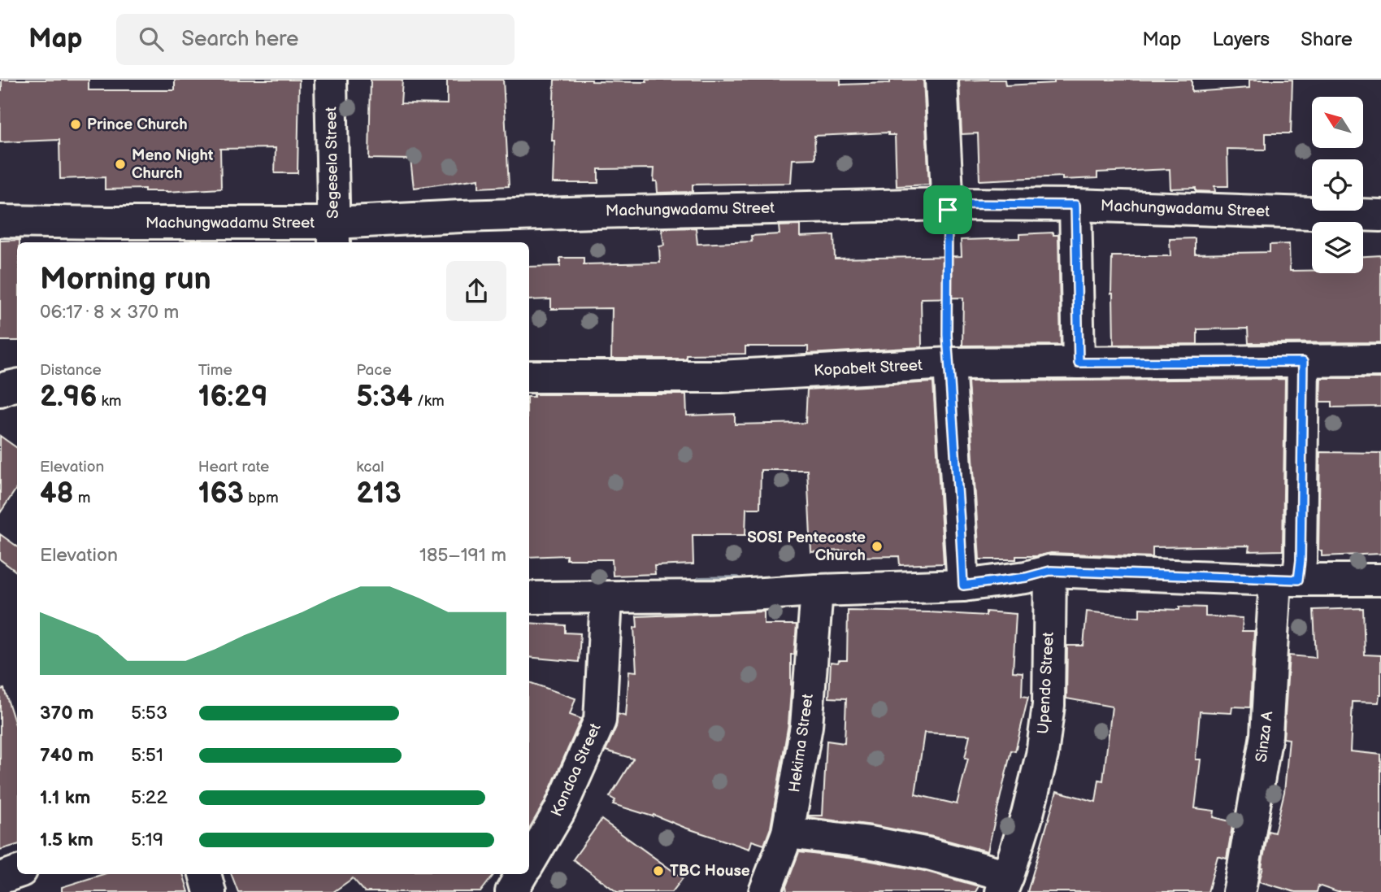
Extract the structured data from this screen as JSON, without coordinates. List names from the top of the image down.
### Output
{
  "streets": {
    "street": [
      "Segesela Street",
      "Machungwadamu Street",
      "Kopabelt Street",
      "Upendo Street",
      "Sinza A",
      "Hekima Street",
      "Kondoa Street"
    ]
  },
  "crossings": [
    ["Segesela Street", "Machungwadamu Street"],
    ["Kopabelt Street", "Sinza A"]
  ],
  "places": [
    "Prince Church",
    "Meno Night Church",
    "SOSI Pentecoste Church",
    "TBC House"
  ],
  "north": "top left",
  "page": {
    "header": "Map",
    "search": "Search here",
    "nav": ["Map", "Layers", "Share"],
    "heading": ["Morning run", "06:17 · 8 × 370 m"],
    "stats": [
      ["Distance", "2.96 km"],
      ["Time", "16:29"],
      ["Pace", "5:34 /km"],
      ["Elevation", "48 m"],
      ["Heart rate", "163 bpm"],
      ["kcal", "213"]
    ],
    "chart": ["Elevation", "185–191 m"],
    "list": [
      {
        "name": "370 m",
        "note": "5:53"
      },
      {
        "name": "740 m",
        "note": "5:51"
      },
      {
        "name": "1.1 km",
        "note": "5:22"
      },
      {
        "name": "1.5 km",
        "note": "5:19"
      }
    ]
  }
}
